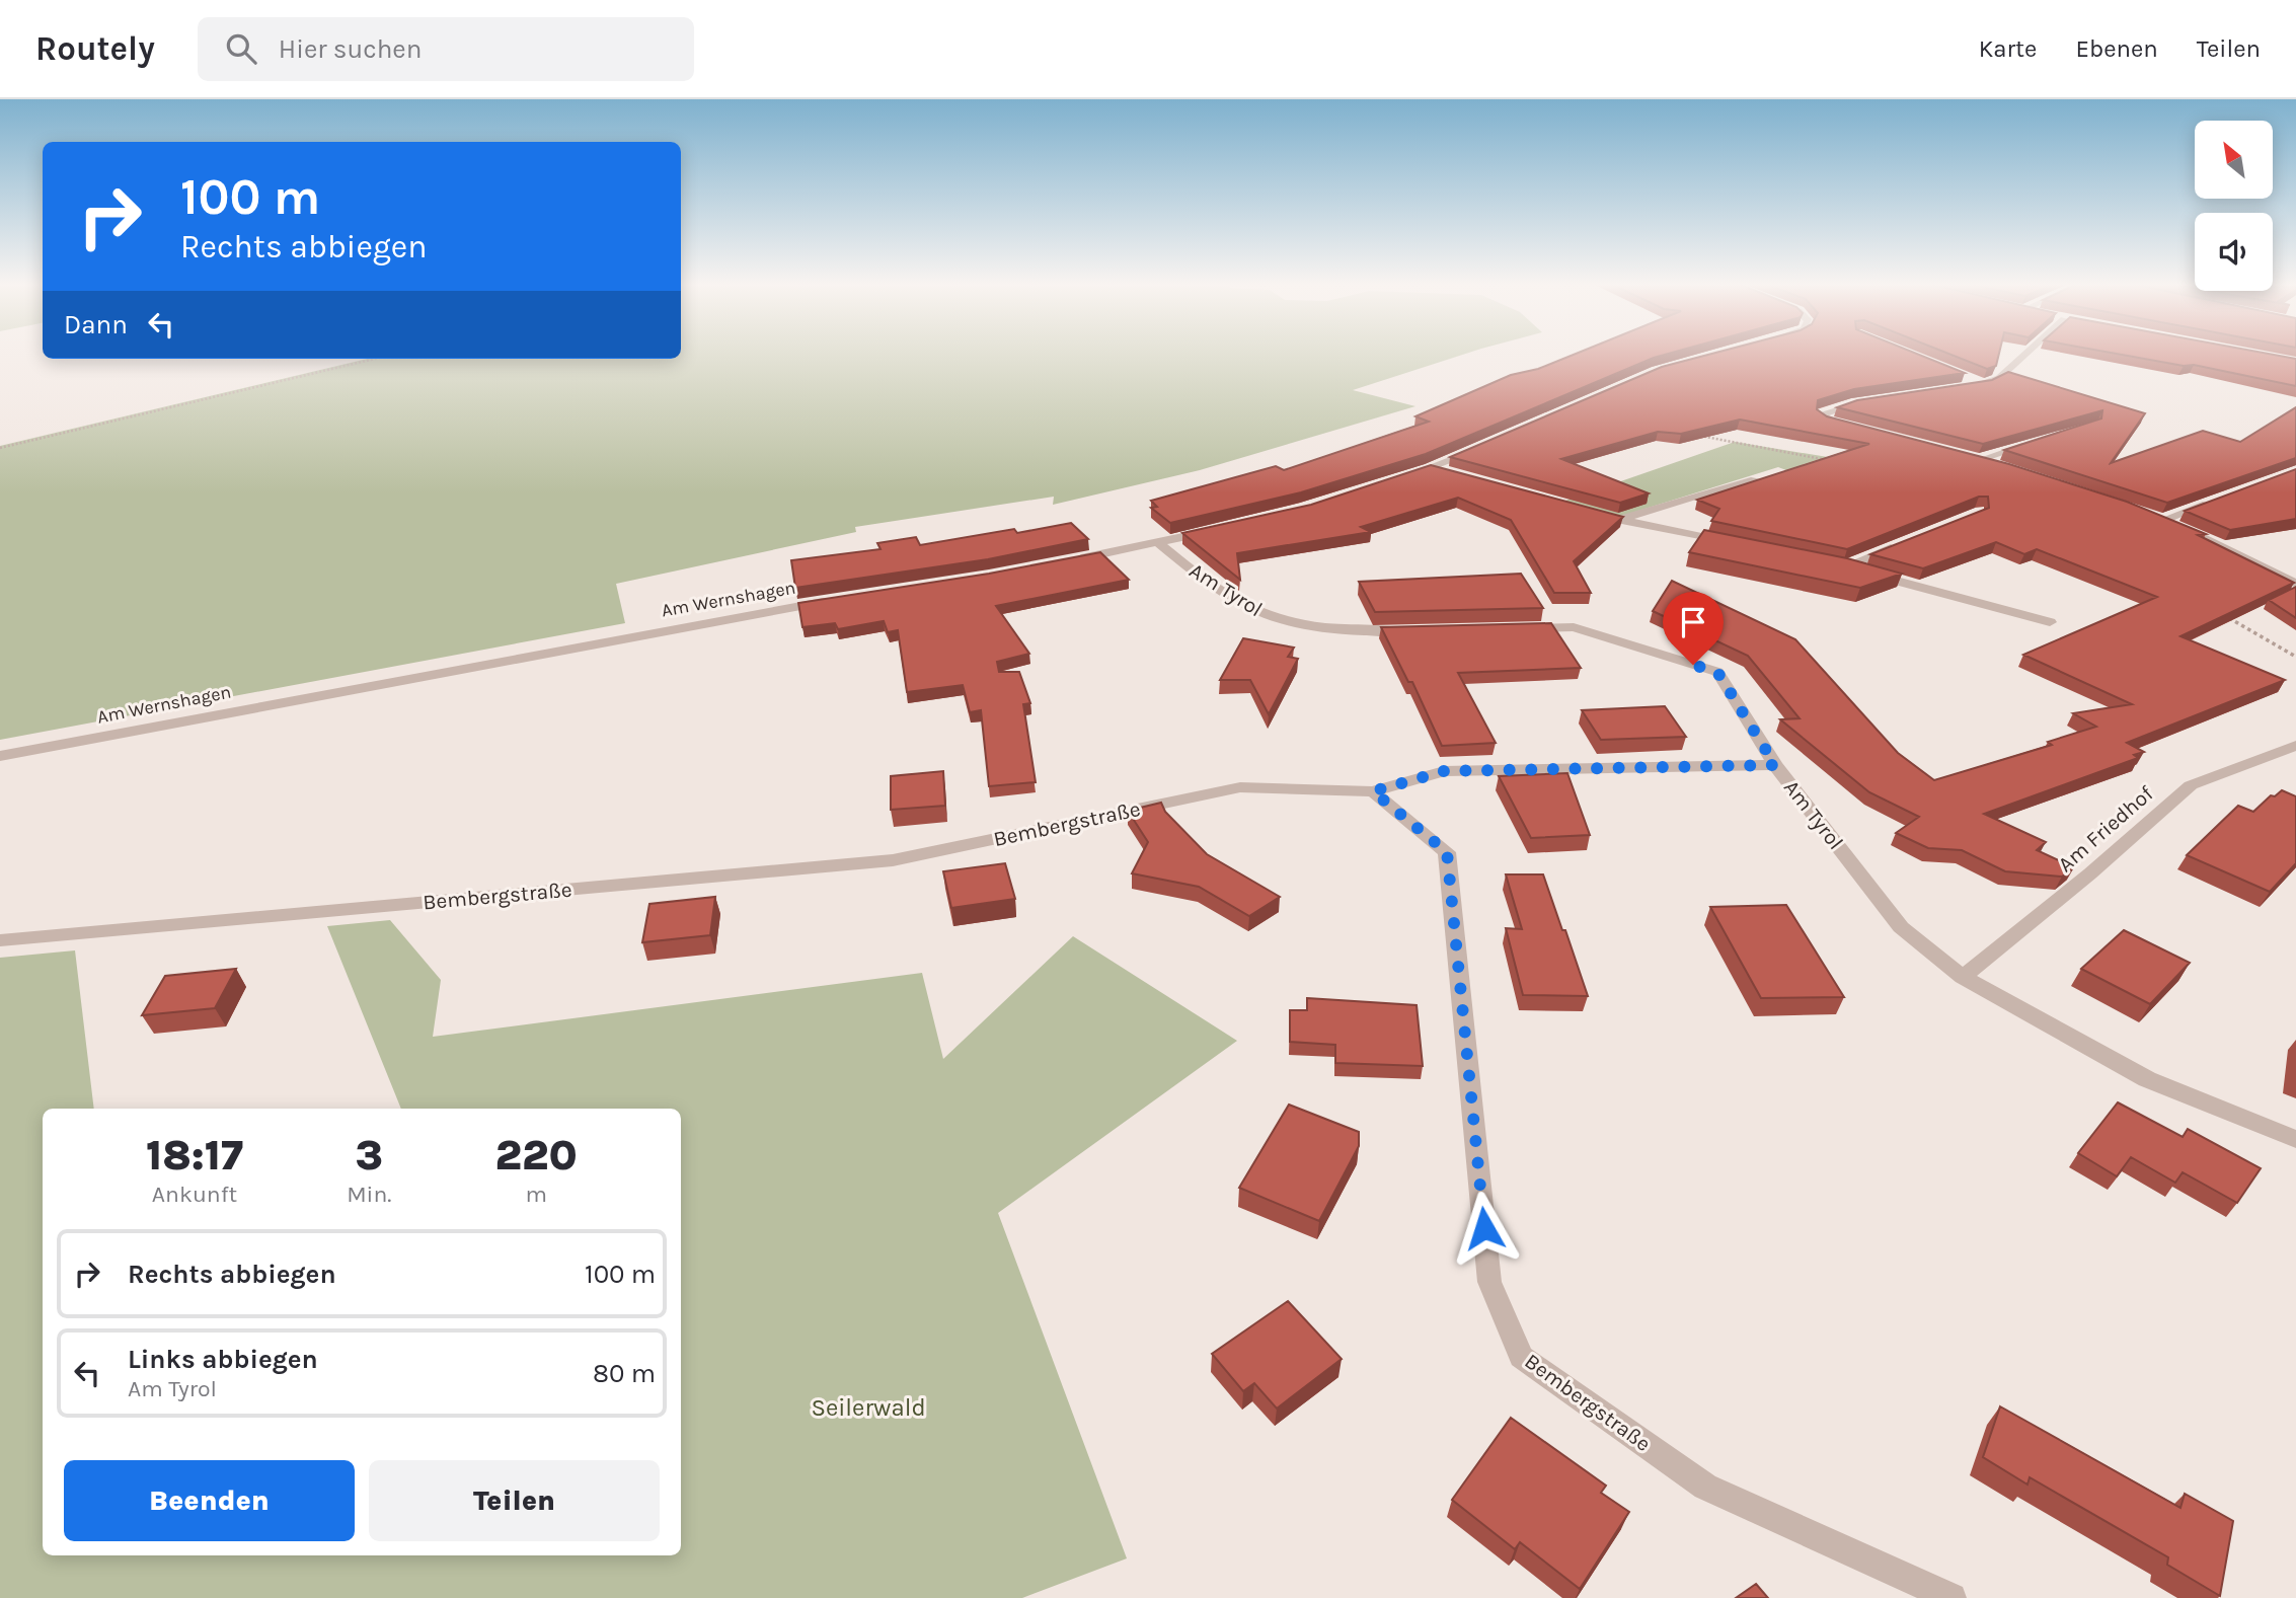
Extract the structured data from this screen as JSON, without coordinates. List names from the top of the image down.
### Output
{
  "streets": {
    "street": [
      "Am Tyrol",
      "Am Wernshagen",
      "Bembergstraße",
      "Am Friedhof"
    ]
  },
  "crossings": [
    ["Am Tyrol", "Am Friedhof"]
  ],
  "parks": ["Seilerwald"],
  "north": "top left",
  "page": {
    "header": "Routely",
    "search": "Hier suchen",
    "nav": ["Karte", "Ebenen", "Teilen"],
    "turn": ["100 m", "Rechts abbiegen"],
    "then": "Dann",
    "eta": [
      "18:17",
      "Ankunft",
      "3",
      "Min.",
      "220",
      "m"
    ],
    "list": [
      {
        "name": "Rechts abbiegen",
        "value": "100 m"
      },
      {
        "name": "Links abbiegen",
        "note": "Am Tyrol",
        "value": "80 m"
      }
    ],
    "buttons": ["Beenden", "Teilen"]
  }
}
